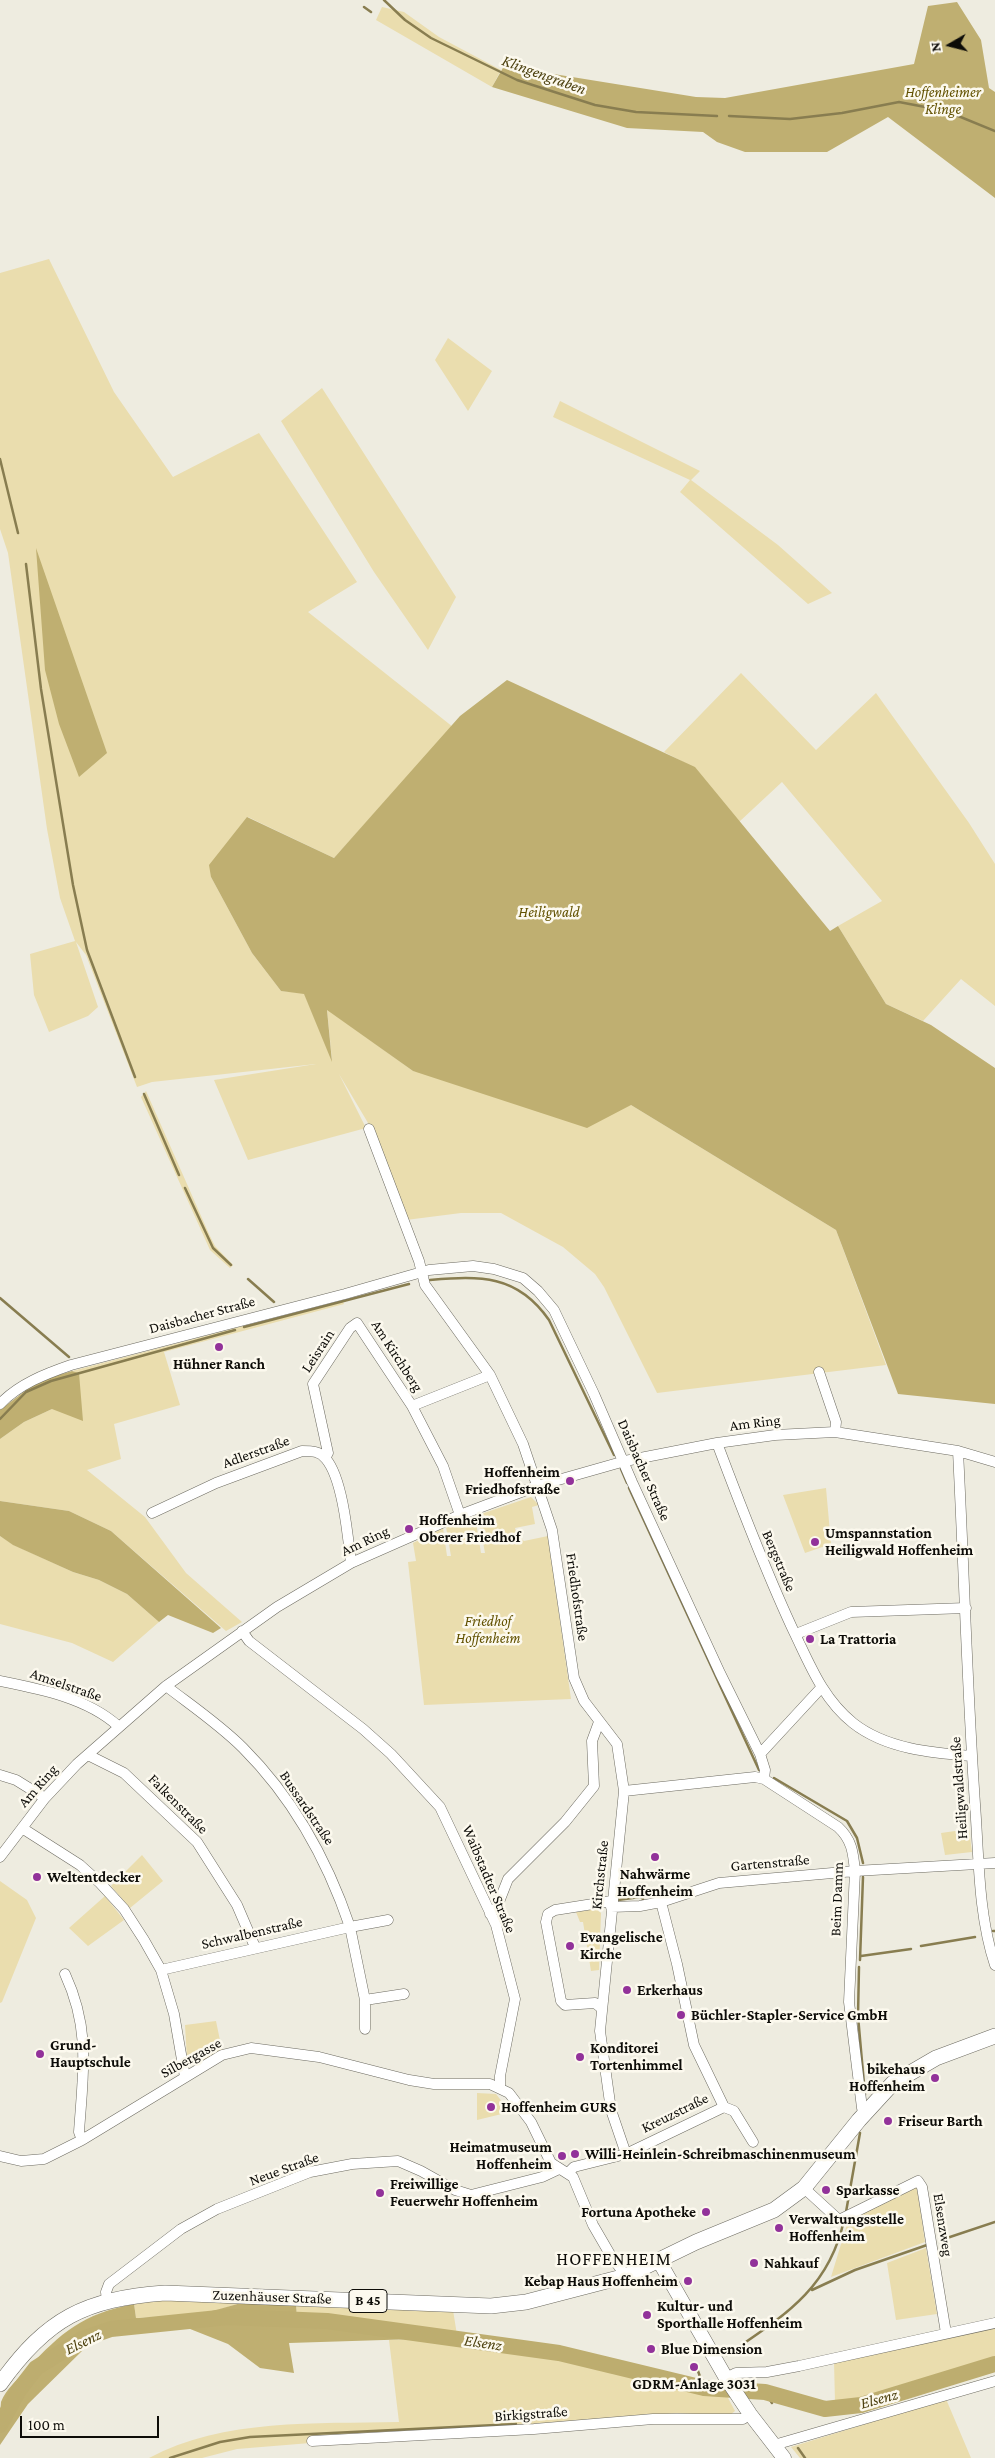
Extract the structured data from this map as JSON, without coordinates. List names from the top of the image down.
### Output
{
  "streets": {
    "main road": ["Zuzenhäuser Straße", "B 45"],
    "street": [
      "Daisbacher Straße",
      "Leisrain",
      "Am Kirchberg",
      "Am Ring",
      "Adlerstraße",
      "Bergstraße",
      "Friedhofstraße",
      "Amselstraße",
      "Heiligwaldstraße",
      "Falkenstraße",
      "Bussardstraße",
      "Gartenstraße",
      "Kirchstraße",
      "Waibstadter Straße",
      "Beim Damm",
      "Schwalbenstraße",
      "Silbergasse",
      "Kreuzstraße",
      "Neue Straße",
      "Elsenzweg",
      "Birkigstraße"
    ]
  },
  "crossings": [
    ["Daisbacher Straße", "Am Ring"],
    ["Daisbacher Straße", "Friedhofstraße"],
    ["Daisbacher Straße", "Beim Damm"],
    ["Leisrain", "Am Kirchberg"],
    ["Leisrain", "Adlerstraße"],
    ["Am Kirchberg", "Am Ring"],
    ["Am Kirchberg", "Friedhofstraße"],
    ["Am Ring", "Bergstraße"],
    ["Am Ring", "Friedhofstraße"],
    ["Am Ring", "Amselstraße"],
    ["Am Ring", "Heiligwaldstraße"],
    ["Am Ring", "Falkenstraße"],
    ["Am Ring", "Bussardstraße"],
    ["Am Ring", "Waibstadter Straße"],
    ["Bergstraße", "Heiligwaldstraße"],
    ["Friedhofstraße", "Kirchstraße"],
    ["Heiligwaldstraße", "Gartenstraße"],
    ["Falkenstraße", "Schwalbenstraße"],
    ["Bussardstraße", "Schwalbenstraße"],
    ["Gartenstraße", "Kirchstraße"],
    ["Gartenstraße", "Beim Damm"],
    ["Kirchstraße", "Kreuzstraße"],
    ["Waibstadter Straße", "Silbergasse"],
    ["Beim Damm", "B 45"],
    ["Kreuzstraße", "Neue Straße"],
    ["Neue Straße", "Zuzenhäuser Straße"],
    ["Elsenzweg", "B 45"],
    ["Zuzenhäuser Straße", "B 45"]
  ],
  "districts": ["HOFFENHEIM"],
  "water": ["Klingengraben", "Elsenz"],
  "parks": ["Hoffenheimer Klinge", "Heiligwald", "Friedhof Hoffenheim"],
  "places": [
    "Hühner Ranch",
    "Hoffenheim Friedhofstraße",
    "Hoffenheim Oberer Friedhof",
    "Umspannstation Heiligwald Hoffenheim",
    "La Trattoria",
    "Nahwärme Hoffenheim",
    "Weltentdecker",
    "Evangelische Kirche",
    "Erkerhaus",
    "Büchler-Stapler-Service GmbH",
    "Grund- Hauptschule",
    "Konditorei Tortenhimmel",
    "bikehaus Hoffenheim",
    "Hoffenheim GURS",
    "Friseur Barth",
    "Willi-Heinlein-Schreibmaschinenmuseum",
    "Heimatmuseum Hoffenheim",
    "Sparkasse",
    "Freiwillige Feuerwehr Hoffenheim",
    "Fortuna Apotheke",
    "Verwaltungsstelle Hoffenheim",
    "Nahkauf",
    "Kebap Haus Hoffenheim",
    "Kultur- und Sporthalle Hoffenheim",
    "Blue Dimension",
    "GDRM-Anlage 3031"
  ],
  "scale_bar": "100 m",
  "north": "left"
}
